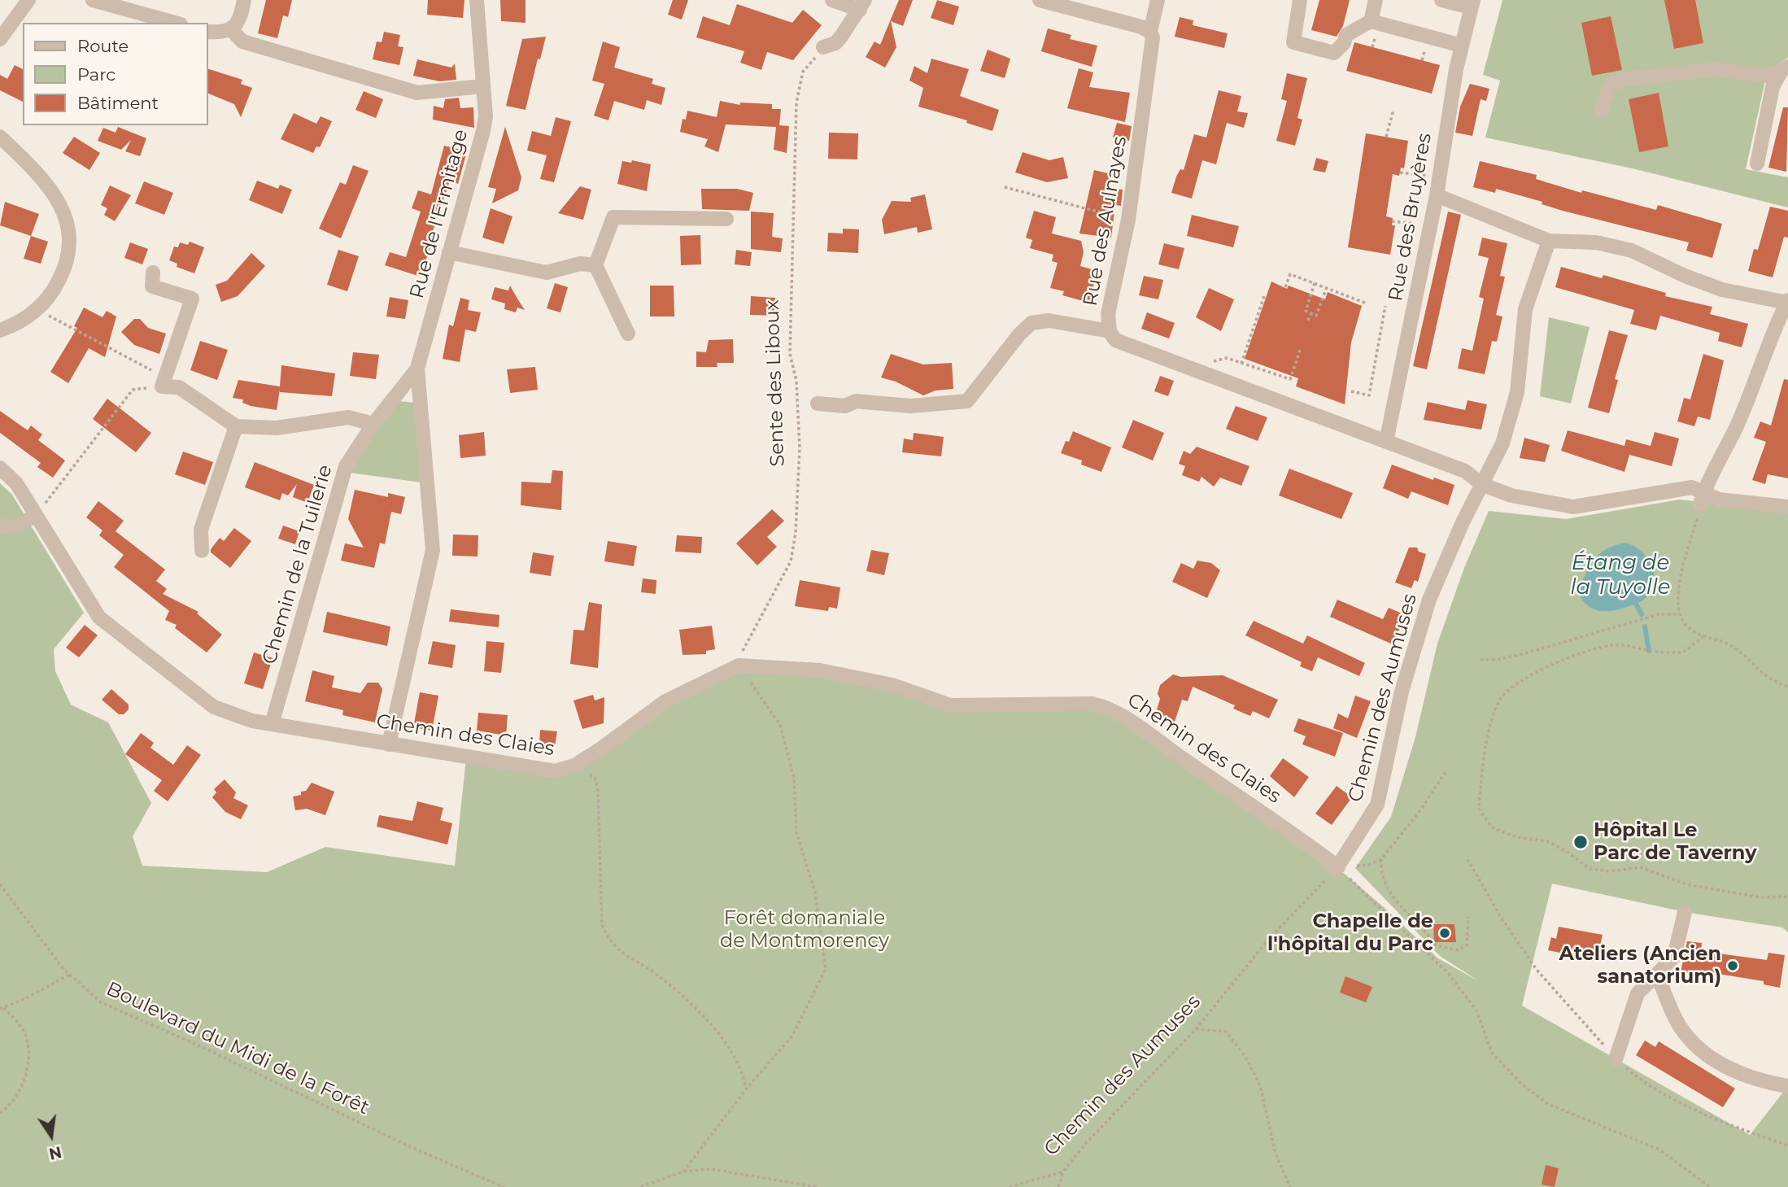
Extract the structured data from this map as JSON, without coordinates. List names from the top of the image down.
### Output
{
  "streets": {
    "street": [
      "Rue de l'Ermitage",
      "Rue des Bruyères",
      "Rue des Aulnayes",
      "Chemin de la Tuilerie",
      "Chemin des Aumuses",
      "Chemin des Claies"
    ],
    "path": ["Sente des Liboux", "Boulevard du Midi de la Forêt"]
  },
  "crossings": [
    ["Rue de l'Ermitage", "Chemin de la Tuilerie"],
    ["Rue des Bruyères", "Rue des Aulnayes"],
    ["Rue des Aulnayes", "Chemin des Aumuses"],
    ["Sente des Liboux", "Chemin des Claies"],
    ["Chemin de la Tuilerie", "Chemin des Claies"],
    ["Chemin des Aumuses", "Chemin des Claies"]
  ],
  "water": ["Étang de la Tuyolle"],
  "parks": ["Forêt domaniale de Montmorency"],
  "places": ["Hôpital Le Parc de Taverny", "Chapelle de l'hôpital du Parc", "Ateliers (Ancien sanatorium)"],
  "legend": ["Route", "Parc", "Bâtiment"],
  "north": "bottom"
}
